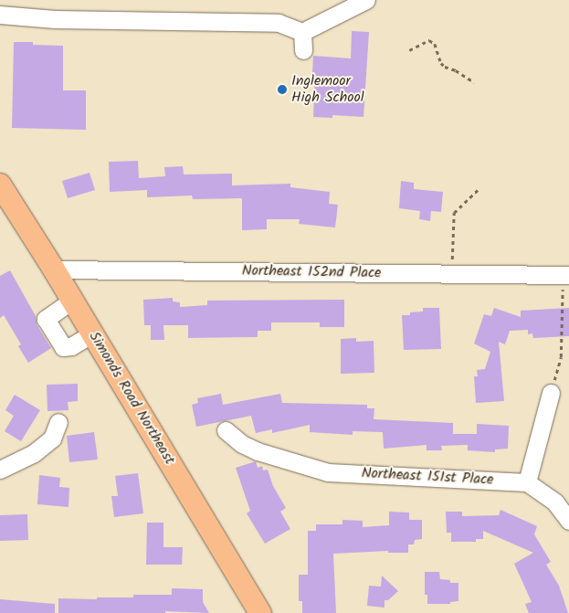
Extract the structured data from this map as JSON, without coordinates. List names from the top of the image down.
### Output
{
  "streets": {
    "main road": ["Simonds Road Northeast"],
    "street": ["Northeast 152nd Place", "Northeast 151st Place"]
  },
  "crossings": [
    ["Northeast 152nd Place", "Simonds Road Northeast"]
  ],
  "places": ["Inglemoor High School"]
}
